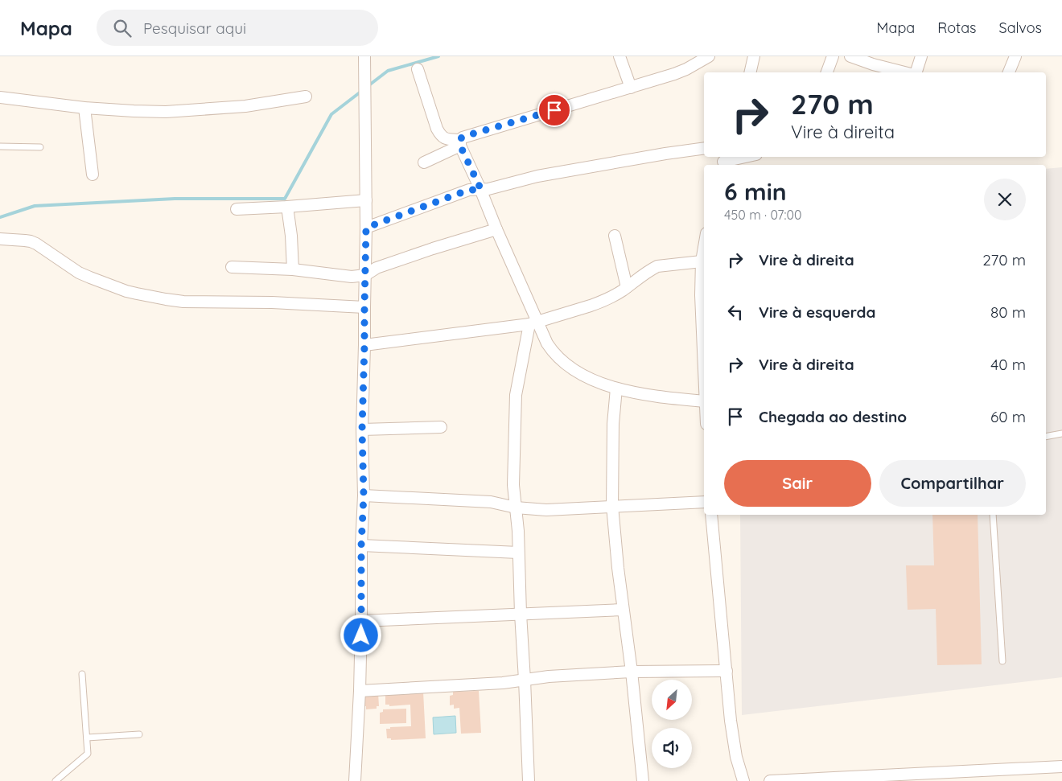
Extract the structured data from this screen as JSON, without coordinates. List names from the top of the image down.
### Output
{
  "north": "bottom left",
  "page": {
    "header": "Mapa",
    "search": "Pesquisar aqui",
    "nav": ["Mapa", "Rotas", "Salvos"],
    "turn": ["270 m", "Vire à direita"],
    "heading": ["6 min", "450 m · 07:00"],
    "list": [
      {
        "name": "Vire à direita",
        "value": "270 m"
      },
      {
        "name": "Vire à esquerda",
        "value": "80 m"
      },
      {
        "name": "Vire à direita",
        "value": "40 m"
      },
      {
        "name": "Chegada ao destino",
        "value": "60 m"
      }
    ],
    "buttons": ["Sair", "Compartilhar"]
  }
}
